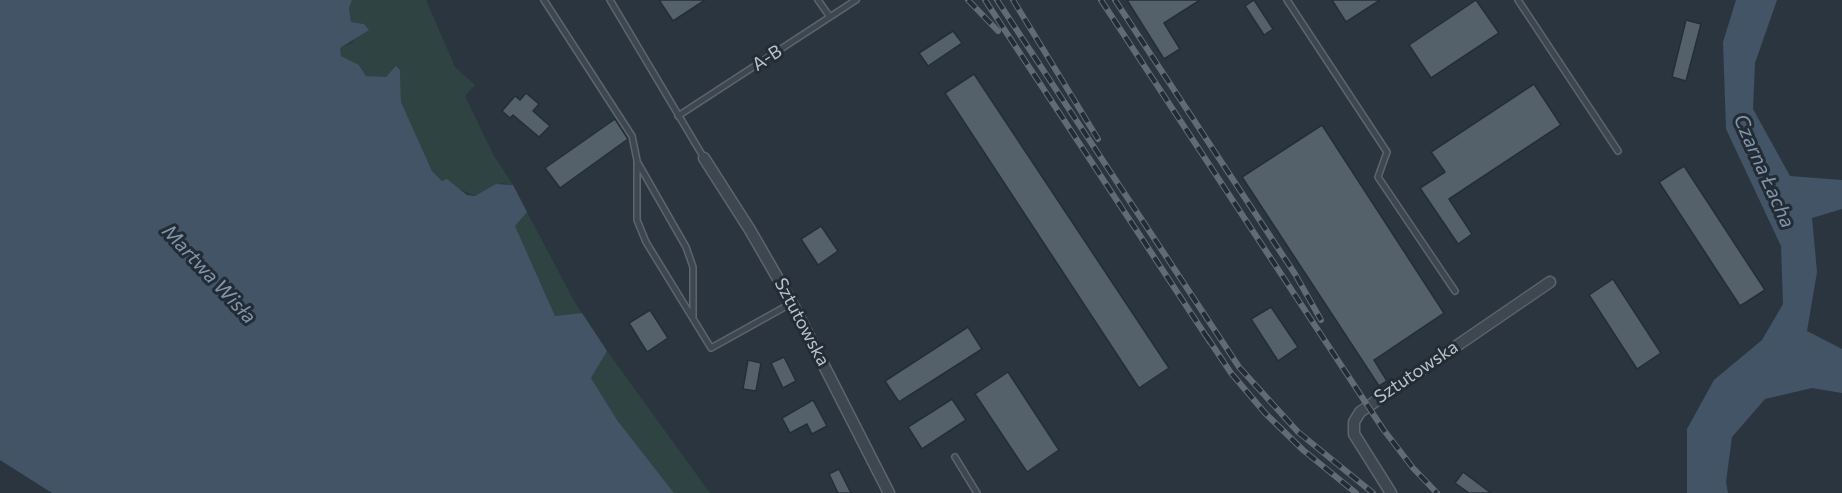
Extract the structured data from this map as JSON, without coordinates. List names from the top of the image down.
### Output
{
  "streets": {
    "street": ["Sztutowska"],
    "lane": ["A-B"]
  },
  "water": ["Czarna Łacha", "Martwa Wisła"]
}
